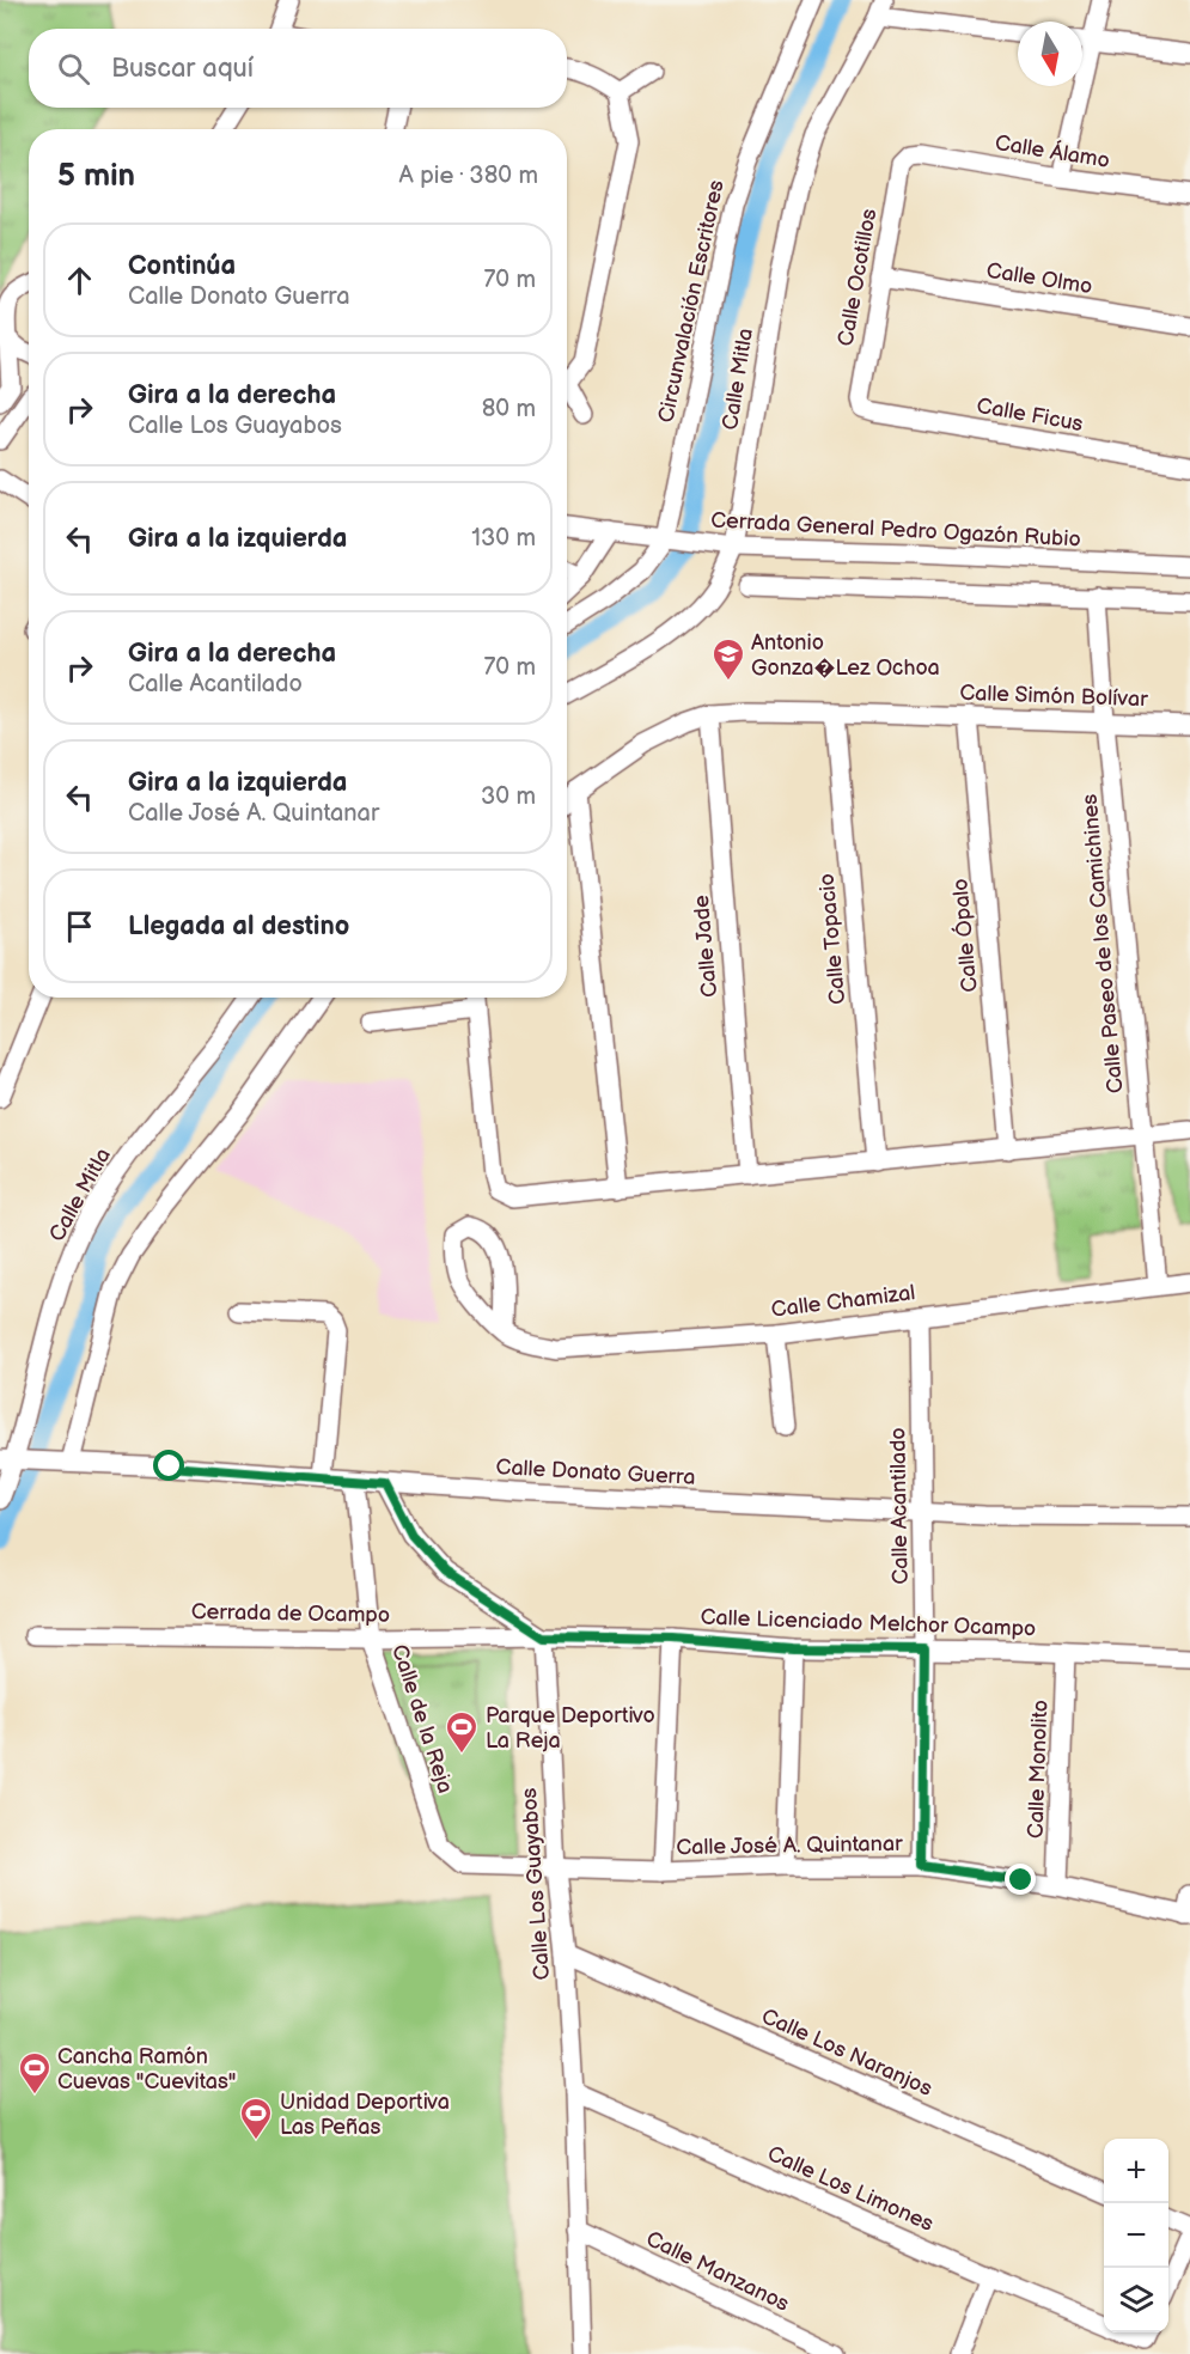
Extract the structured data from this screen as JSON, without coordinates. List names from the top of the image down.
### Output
{
  "streets": {
    "street": [
      "Calle Álamo",
      "Calle Ocotillos",
      "Calle Olmo",
      "Circunvalación Escritores",
      "Calle Mitla",
      "Calle Ficus",
      "Cerrada General Pedro Ogazón Rubio",
      "Calle Simón Bolívar",
      "Calle Ópalo",
      "Calle Topacio",
      "Calle Paseo de los Camichines",
      "Calle Jade",
      "Calle Chamizal",
      "Calle Donato Guerra",
      "Calle Acantilado",
      "Cerrada de Ocampo",
      "Calle Licenciado Melchor Ocampo",
      "Calle de la Reja",
      "Calle Monolito",
      "Calle José A. Quintanar",
      "Calle Los Guayabos",
      "Calle Los Naranjos",
      "Calle Los Limones",
      "Calle Manzanos"
    ]
  },
  "crossings": [
    ["Calle Álamo", "Calle Ocotillos"],
    ["Calle Ocotillos", "Calle Olmo"],
    ["Calle Ocotillos", "Calle Ficus"],
    ["Circunvalación Escritores", "Cerrada General Pedro Ogazón Rubio"],
    ["Calle Mitla", "Cerrada General Pedro Ogazón Rubio"],
    ["Calle Mitla", "Calle Donato Guerra"],
    ["Calle Simón Bolívar", "Calle Ópalo"],
    ["Calle Simón Bolívar", "Calle Topacio"],
    ["Calle Simón Bolívar", "Calle Paseo de los Camichines"],
    ["Calle Simón Bolívar", "Calle Jade"],
    ["Calle Paseo de los Camichines", "Calle Chamizal"],
    ["Calle Chamizal", "Calle Acantilado"],
    ["Calle Donato Guerra", "Calle Acantilado"],
    ["Calle Donato Guerra", "Calle de la Reja"],
    ["Calle Acantilado", "Calle Licenciado Melchor Ocampo"],
    ["Calle Acantilado", "Calle José A. Quintanar"],
    ["Cerrada de Ocampo", "Calle Licenciado Melchor Ocampo"],
    ["Cerrada de Ocampo", "Calle de la Reja"],
    ["Cerrada de Ocampo", "Calle Los Guayabos"],
    ["Calle Licenciado Melchor Ocampo", "Calle Monolito"],
    ["Calle Licenciado Melchor Ocampo", "Calle Los Guayabos"],
    ["Calle de la Reja", "Calle José A. Quintanar"],
    ["Calle de la Reja", "Calle Los Guayabos"],
    ["Calle Monolito", "Calle José A. Quintanar"],
    ["Calle José A. Quintanar", "Calle Los Guayabos"],
    ["Calle Los Guayabos", "Calle Los Naranjos"],
    ["Calle Los Guayabos", "Calle Los Limones"],
    ["Calle Los Guayabos", "Calle Manzanos"]
  ],
  "places": {
    "school or university": ["Antonio Gonza�Lez Ochoa"],
    "sports": ["Parque Deportivo La Reja", "Cancha Ramón Cuevas \"Cuevitas\"", "Unidad Deportiva Las Peñas"]
  },
  "north": "bottom",
  "page": {
    "search": "Buscar aquí",
    "heading": ["5 min", "A pie · 380 m"],
    "list": [
      ["Continúa", "Calle Donato Guerra", "70 m"],
      ["Gira a la derecha", "Calle Los Guayabos", "80 m"],
      ["Gira a la izquierda", "130 m"],
      ["Gira a la derecha", "Calle Acantilado", "70 m"],
      ["Gira a la izquierda", "Calle José A. Quintanar", "30 m"],
      "Llegada al destino"
    ],
    "map_buttons": ["+", "−"]
  }
}
